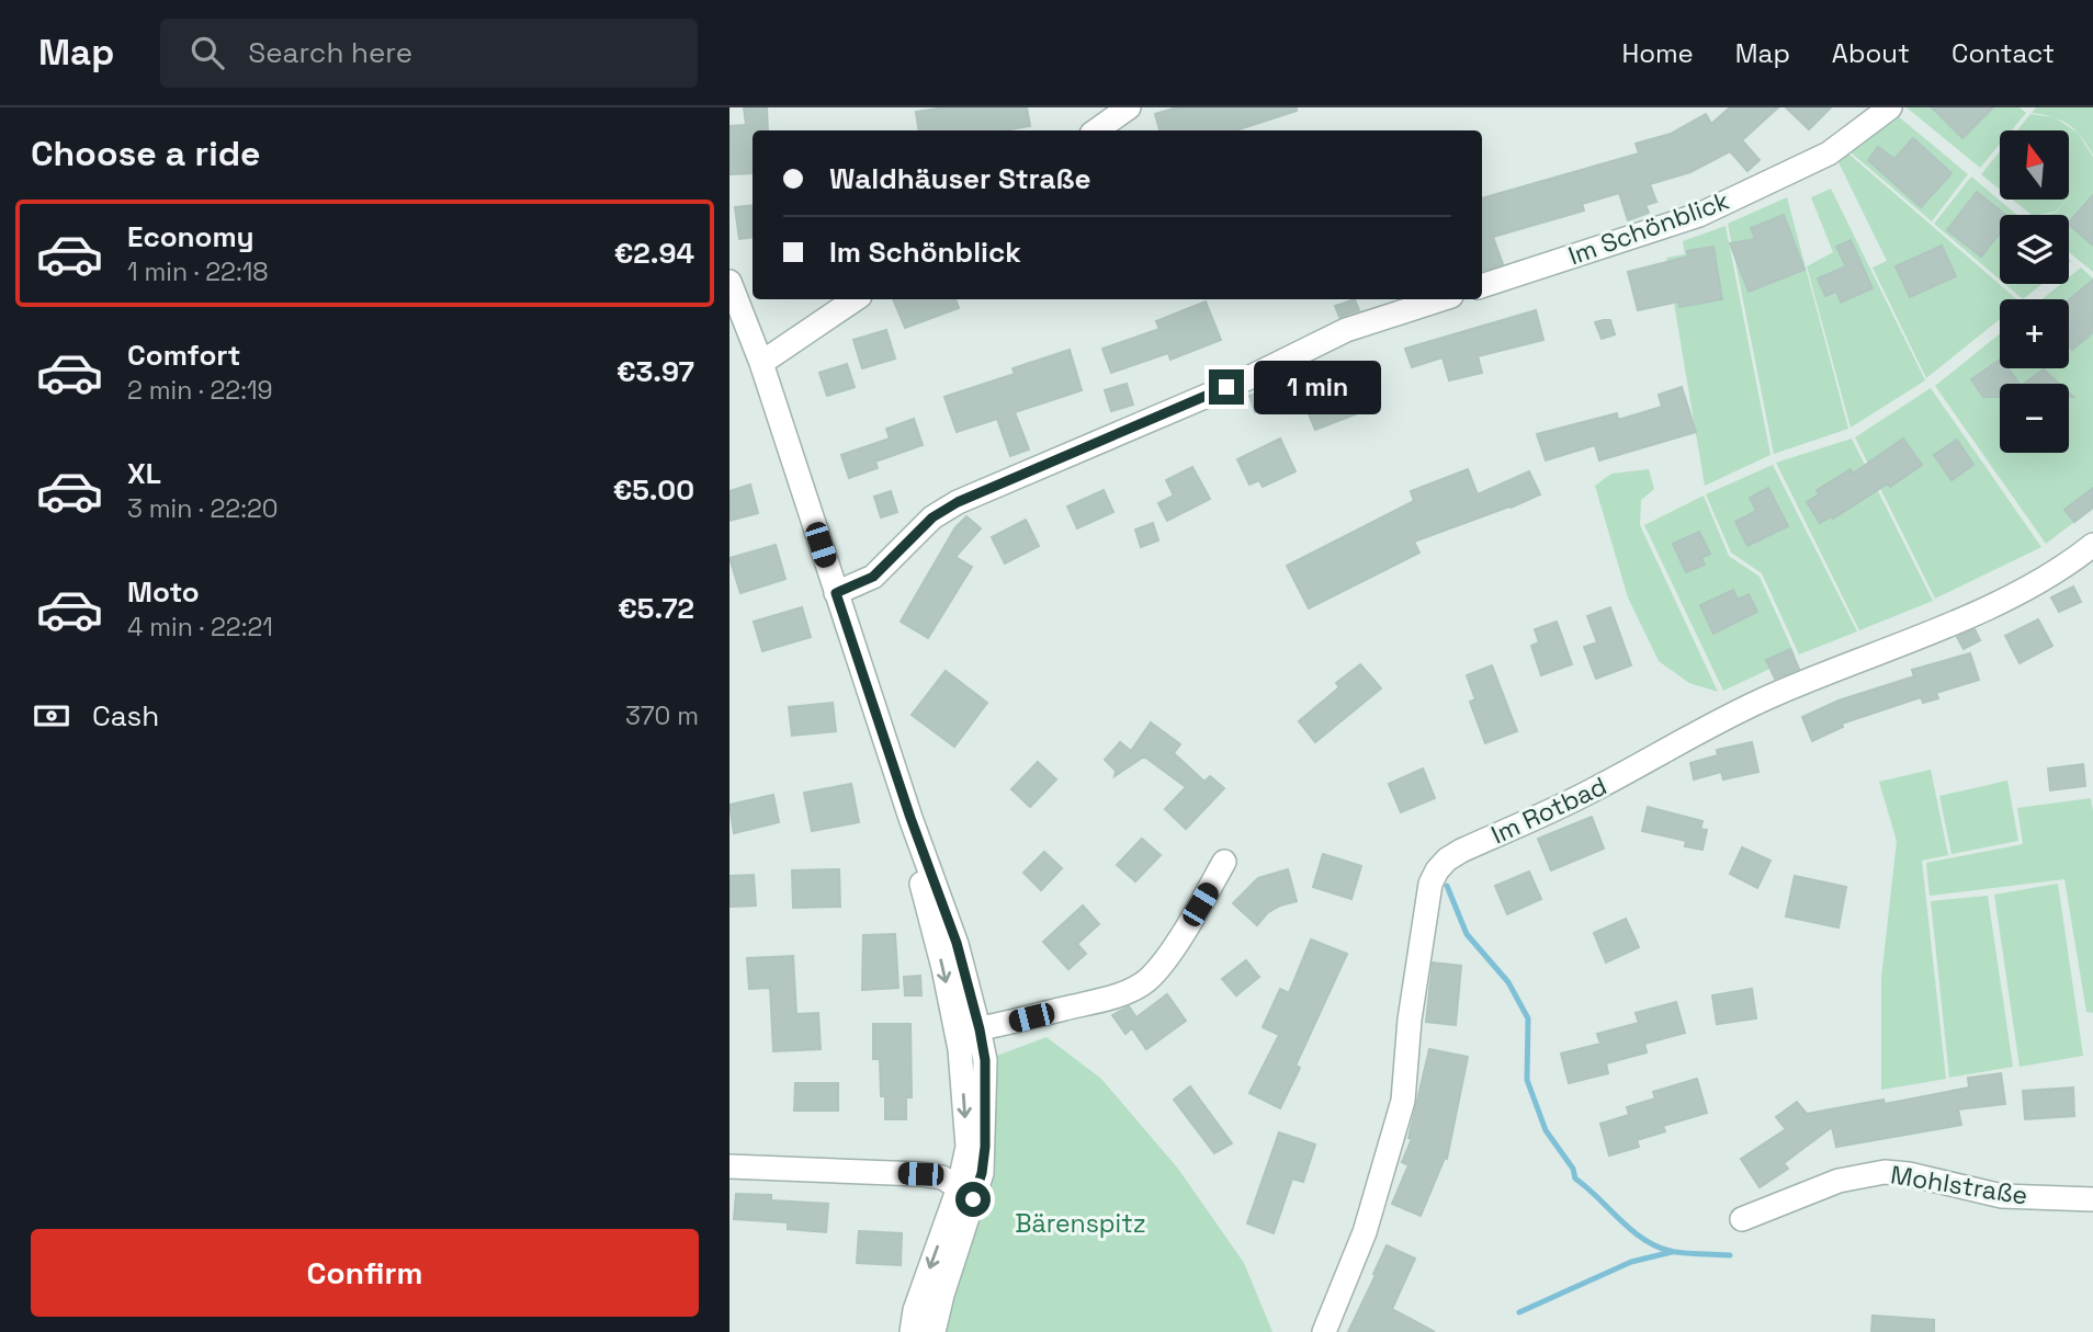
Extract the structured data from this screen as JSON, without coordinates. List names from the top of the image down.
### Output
{
  "streets": {
    "street": ["Im Schönblick", "Im Rotbad", "Mohlstraße"]
  },
  "parks": ["Bärenspitz"],
  "north": "top",
  "page": {
    "header": "Map",
    "search": "Search here",
    "nav": [
      "Home",
      "Map",
      "About",
      "Contact"
    ],
    "heading": "Choose a ride",
    "map_buttons": ["+", "−"],
    "banner": ["Waldhäuser Straße", "Im Schönblick"],
    "list": [
      {
        "name": "Economy",
        "note": "1 min · 22:18",
        "value": "€2.94"
      },
      {
        "name": "Comfort",
        "note": "2 min · 22:19",
        "value": "€3.97"
      },
      {
        "name": "XL",
        "note": "3 min · 22:20",
        "value": "€5.00"
      },
      {
        "name": "Moto",
        "note": "4 min · 22:21",
        "value": "€5.72"
      }
    ],
    "bubble": "1 min",
    "pay": ["Cash", "370 m"],
    "buttons": "Confirm"
  }
}
